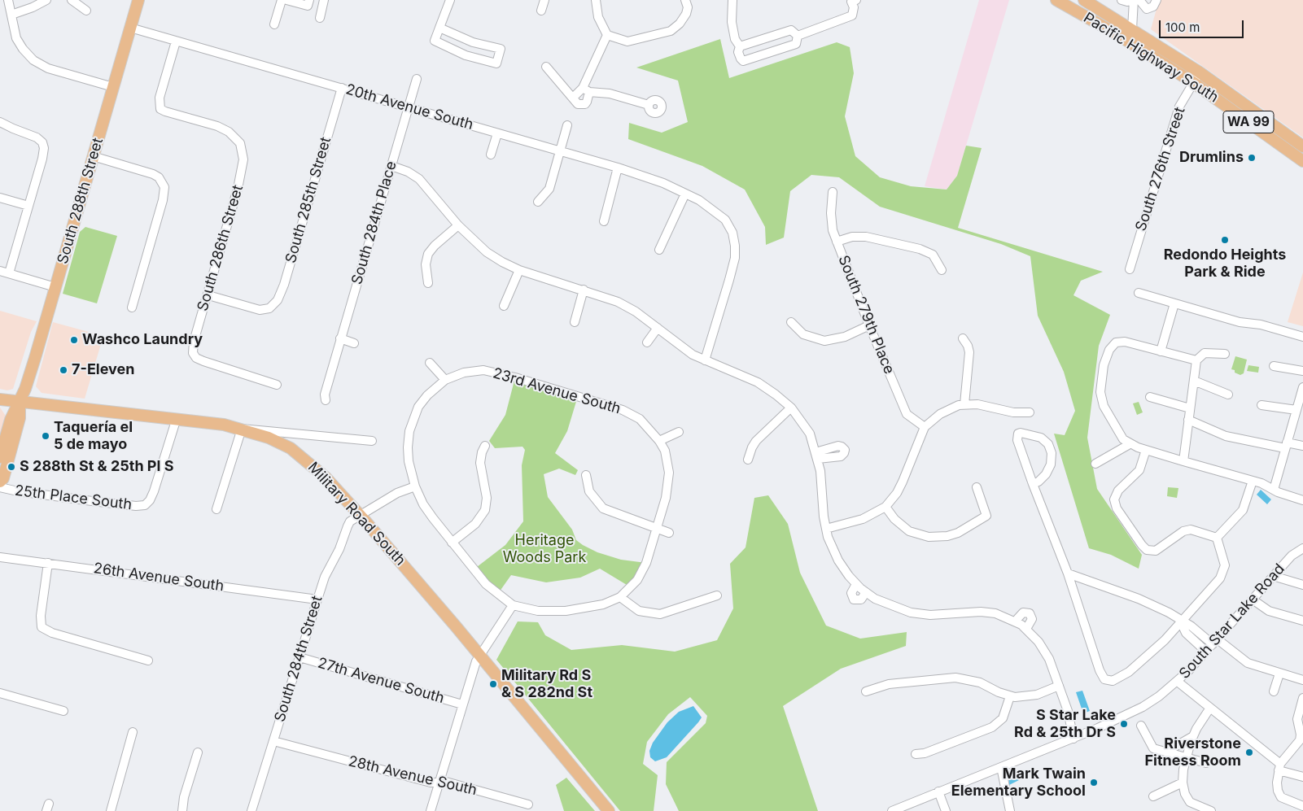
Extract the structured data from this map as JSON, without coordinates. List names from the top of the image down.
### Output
{
  "streets": {
    "main road": [
      "Pacific Highway South",
      "WA 99",
      "South 288th Street",
      "Military Road South"
    ],
    "street": [
      "20th Avenue South",
      "South 276th Street",
      "South 285th Street",
      "South 284th Place",
      "South 286th Street",
      "South 279th Place",
      "23rd Avenue South",
      "25th Place South",
      "26th Avenue South",
      "South Star Lake Road",
      "South 284th Street",
      "27th Avenue South",
      "28th Avenue South"
    ]
  },
  "crossings": [
    ["Pacific Highway South", "South 276th Street"],
    ["20th Avenue South", "South 285th Street"],
    ["20th Avenue South", "South 288th Street"],
    ["20th Avenue South", "South 284th Place"],
    ["20th Avenue South", "South 286th Street"],
    ["South 285th Street", "South 286th Street"],
    ["South 288th Street", "Military Road South"],
    ["25th Place South", "Military Road South"],
    ["Military Road South", "South 284th Street"],
    ["26th Avenue South", "South 284th Street"],
    ["South 284th Street", "27th Avenue South"],
    ["South 284th Street", "28th Avenue South"]
  ],
  "parks": ["Heritage Woods Park"],
  "places": [
    "Drumlins",
    "Redondo Heights Park & Ride",
    "Washco Laundry",
    "7-Eleven",
    "Taquería el 5 de mayo",
    "S 288th St & 25th Pl S",
    "Military Rd S & S 282nd St",
    "S Star Lake Rd & 25th Dr S",
    "Riverstone Fitness Room",
    "Mark Twain Elementary School"
  ],
  "scale_bar": "100 m"
}
